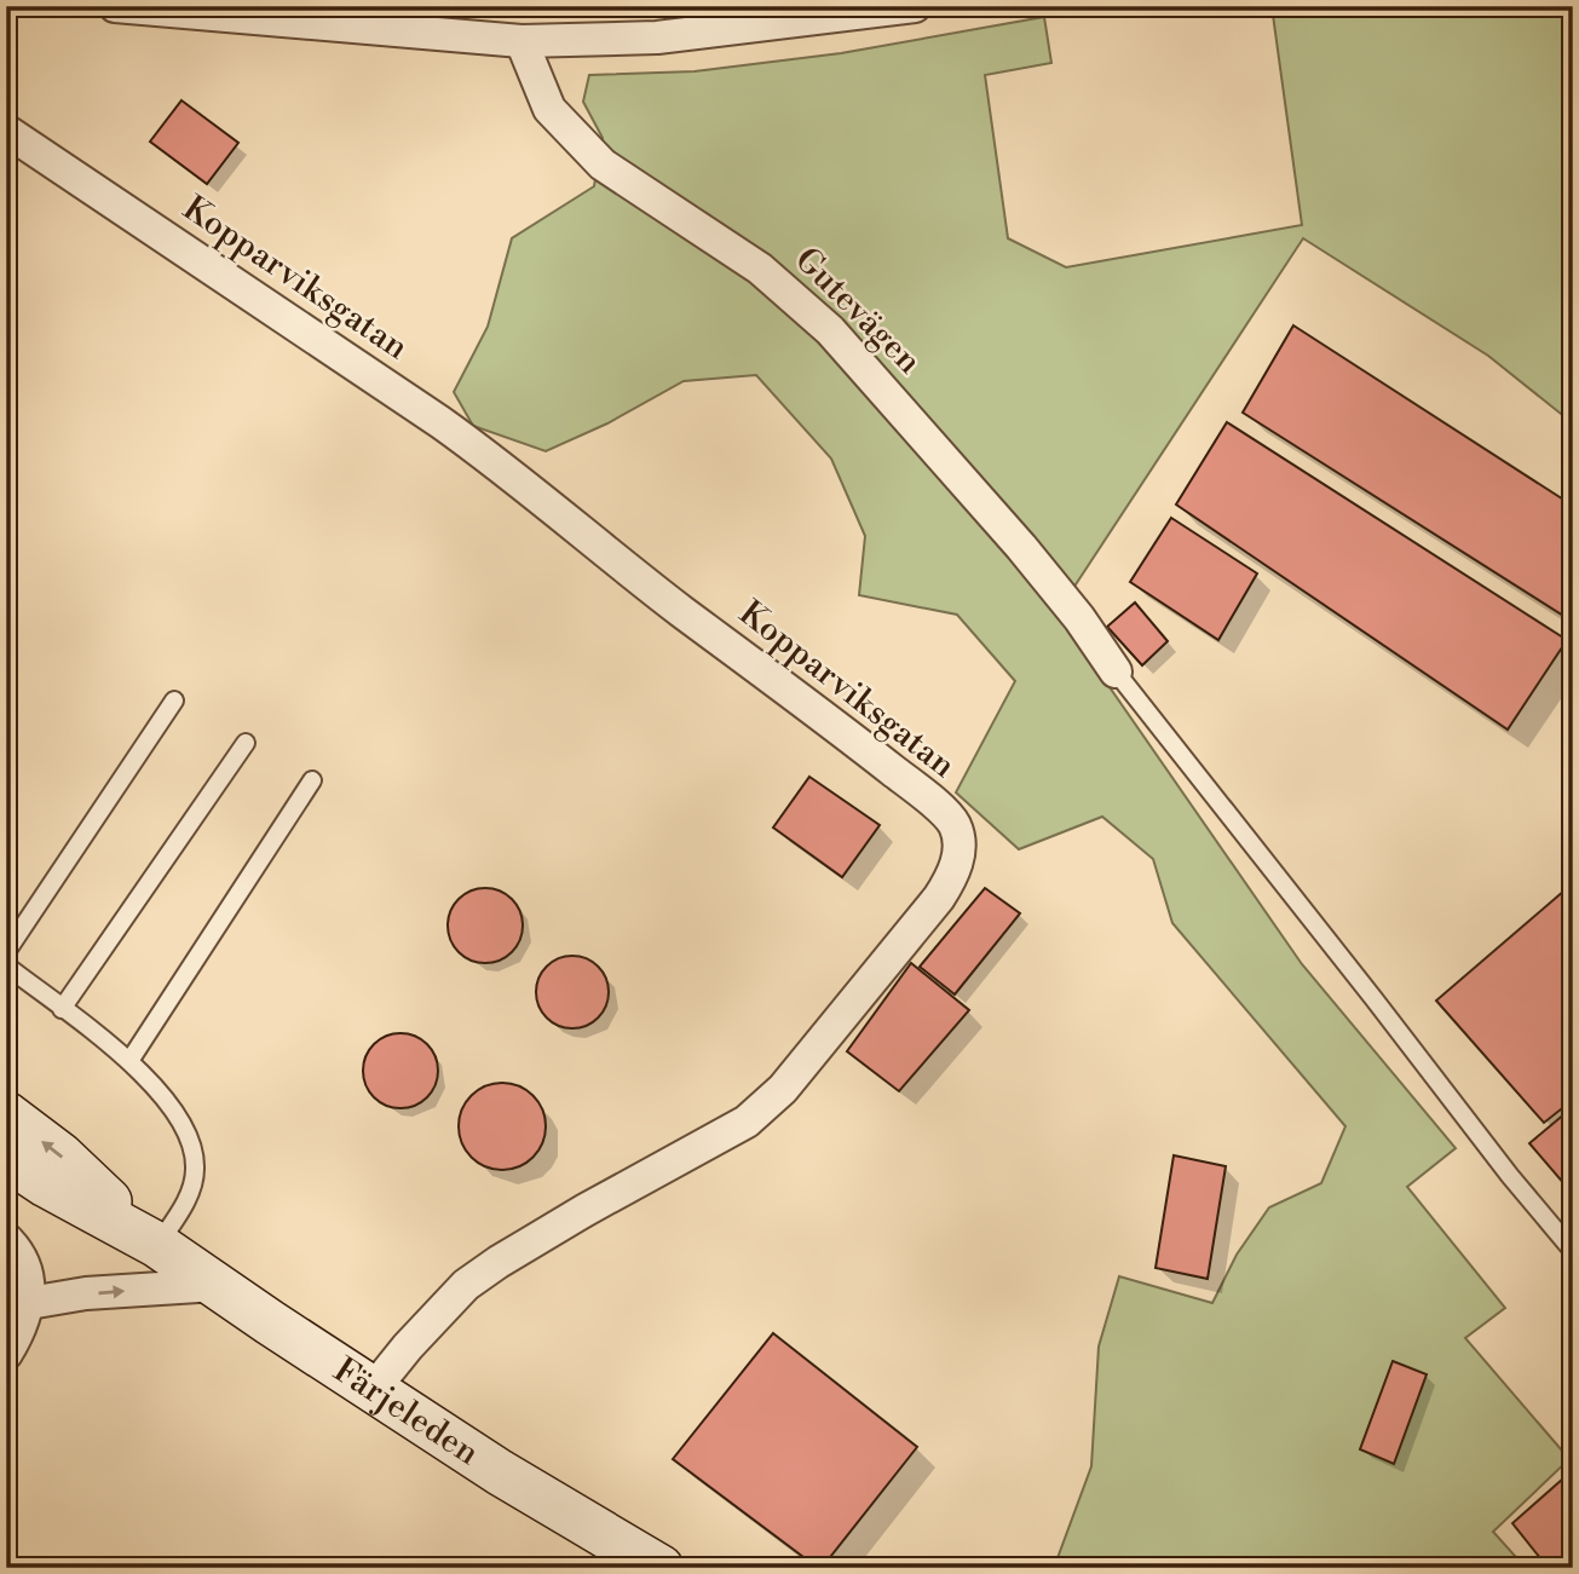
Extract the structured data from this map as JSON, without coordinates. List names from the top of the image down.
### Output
{
  "streets": {
    "main road": ["Färjeleden"],
    "street": ["Kopparviksgatan", "Gutevägen"]
  },
  "crossings": [
    ["Kopparviksgatan", "Färjeleden"]
  ]
}
